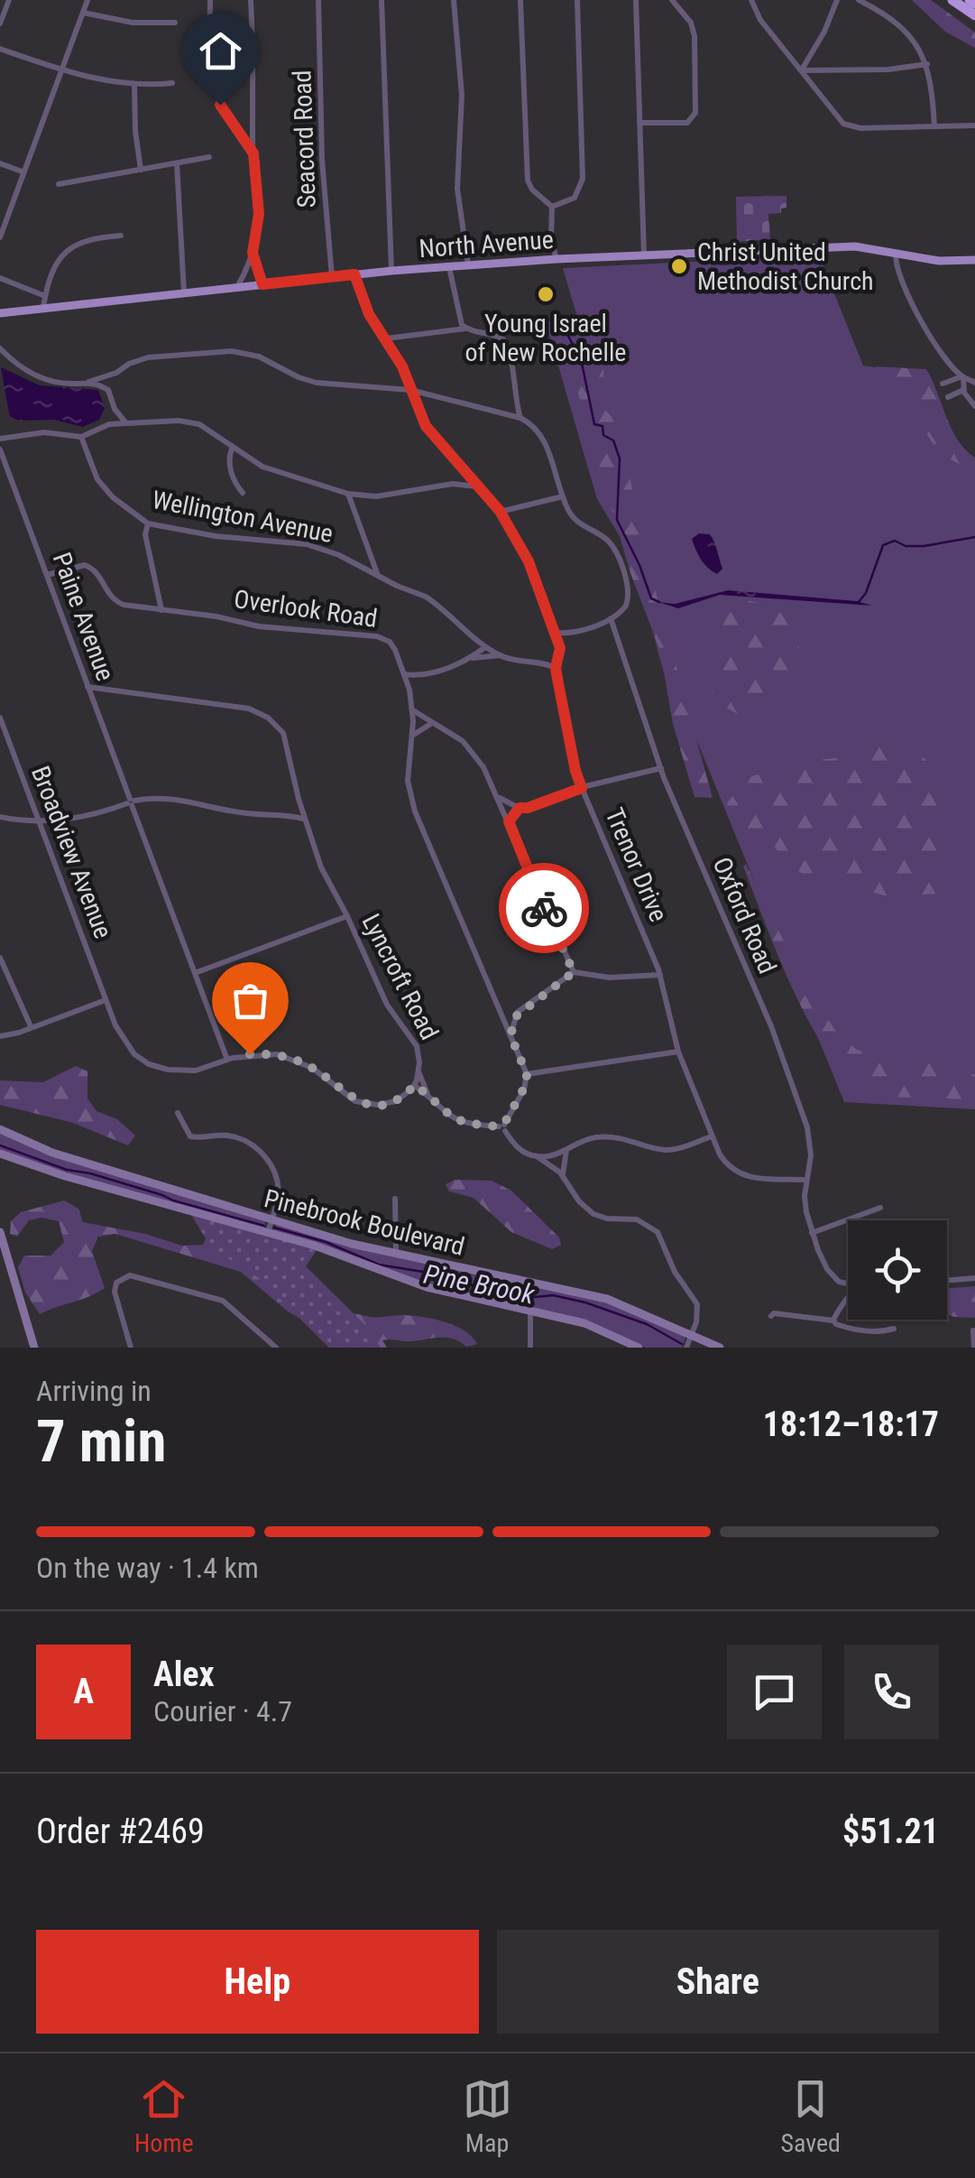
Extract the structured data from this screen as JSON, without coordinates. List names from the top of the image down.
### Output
{
  "streets": {
    "main road": ["North Avenue"],
    "street": [
      "Seacord Road",
      "Wellington Avenue",
      "Overlook Road",
      "Paine Avenue",
      "Broadview Avenue",
      "Trenor Drive",
      "Oxford Road",
      "Lyncroft Road",
      "Pinebrook Boulevard"
    ]
  },
  "crossings": [
    ["Seacord Road", "North Avenue"],
    ["Wellington Avenue", "Trenor Drive"],
    ["Overlook Road", "Paine Avenue"],
    ["Paine Avenue", "Lyncroft Road"],
    ["Trenor Drive", "Oxford Road"]
  ],
  "water": ["Pine Brook"],
  "places": ["Christ United Methodist Church", "Young Israel of New Rochelle"],
  "page": {
    "heading": ["7 min", "Arriving in", "18:12–18:17"],
    "panel": [
      "Alex",
      "Courier · 4.7",
      "Order #2469",
      "$51.21"
    ],
    "bar": "On the way · 1.4 km",
    "round": "A",
    "buttons": ["Help", "Share"],
    "tabs": ["Home", "Map", "Saved"]
  }
}
